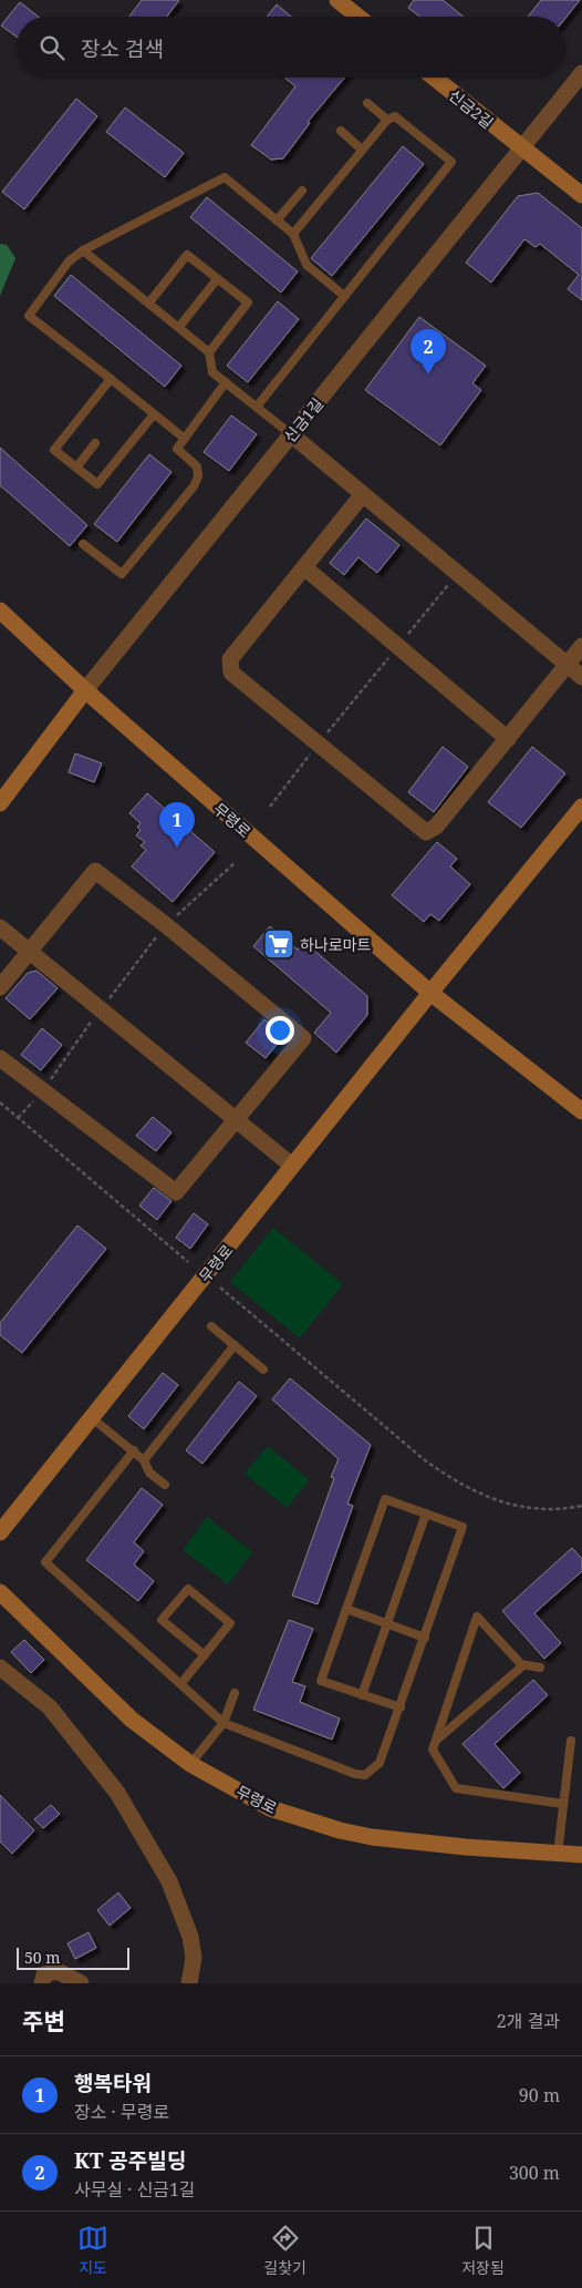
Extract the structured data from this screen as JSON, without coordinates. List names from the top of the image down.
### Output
{
  "streets": {
    "street": ["신금2길", "신금1길", "무령로"]
  },
  "crossings": [
    ["신금2길", "신금1길"],
    ["신금1길", "무령로"]
  ],
  "places": {
    "supermarket": ["하나로마트"]
  },
  "scale_bar": "50 m",
  "page": {
    "search": "장소 검색",
    "pins": ["2", "1"],
    "scale": "50 m",
    "heading": ["주변", "2개 결과"],
    "list": [
      {
        "mark": "1",
        "name": "행복타워",
        "note": "장소 · 무령로",
        "value": "90 m"
      },
      {
        "mark": "2",
        "name": "KT 공주빌딩",
        "note": "사무실 · 신금1길",
        "value": "300 m"
      }
    ],
    "nav": ["지도", "길찾기", "저장됨"]
  }
}
